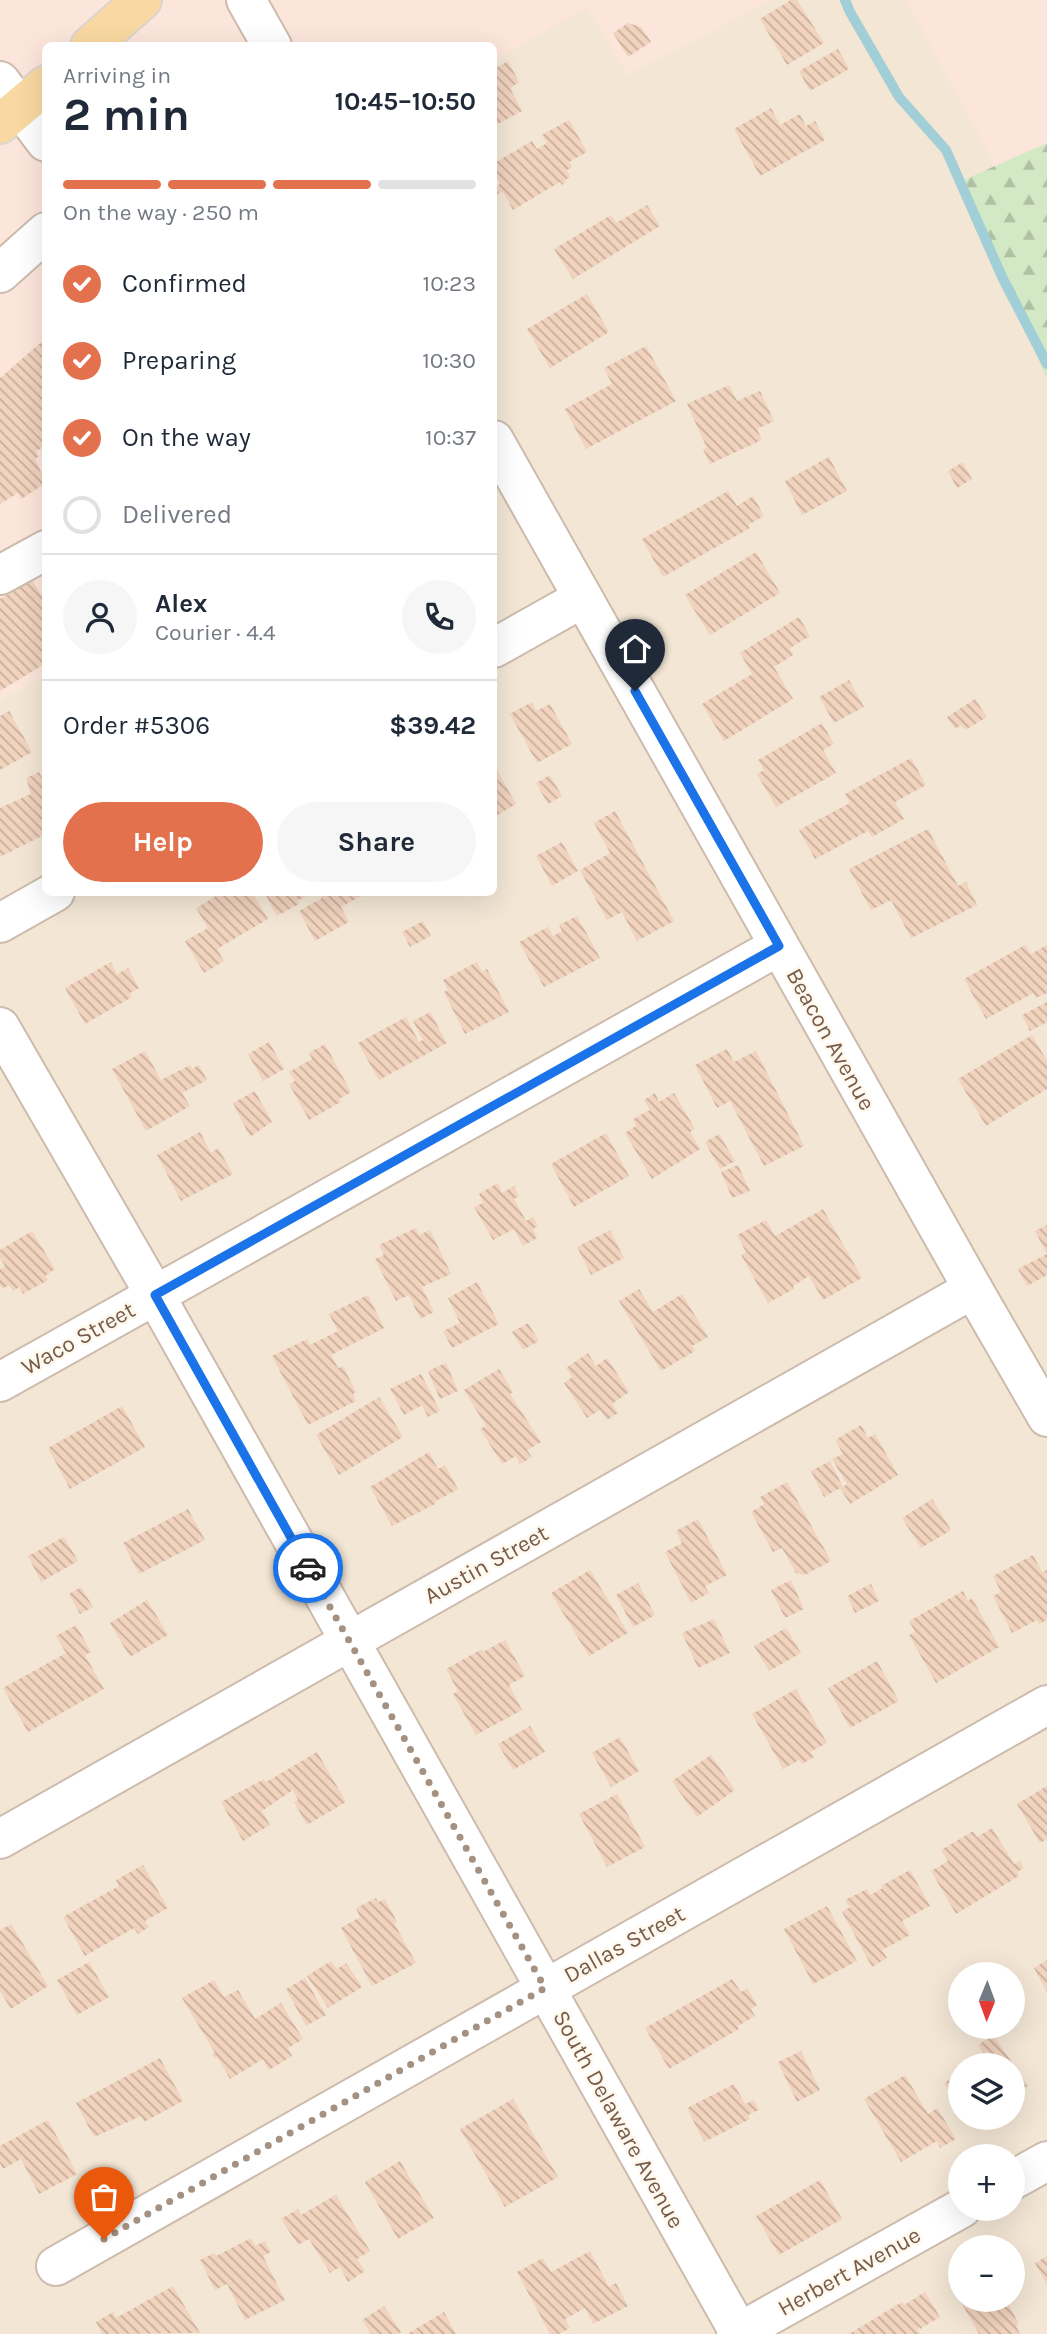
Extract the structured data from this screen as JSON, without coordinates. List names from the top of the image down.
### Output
{
  "streets": {
    "street": [
      "Beacon Avenue",
      "Waco Street",
      "Austin Street",
      "Dallas Street",
      "South Delaware Avenue",
      "Herbert Avenue"
    ]
  },
  "crossings": [
    ["Beacon Avenue", "Waco Street"],
    ["Beacon Avenue", "Austin Street"],
    ["Waco Street", "South Delaware Avenue"],
    ["Austin Street", "South Delaware Avenue"],
    ["Dallas Street", "South Delaware Avenue"],
    ["South Delaware Avenue", "Herbert Avenue"]
  ],
  "north": "bottom",
  "page": {
    "heading": ["2 min", "Arriving in", "10:45–10:50"],
    "panel": [
      "Alex",
      "Courier · 4.4",
      "Order #5306",
      "$39.42"
    ],
    "bar": "On the way · 250 m",
    "list": [
      ["Confirmed", "10:23"],
      ["Preparing", "10:30"],
      ["On the way", "10:37"],
      "Delivered"
    ],
    "buttons": ["Help", "Share"],
    "map_buttons": ["+", "−"]
  }
}
